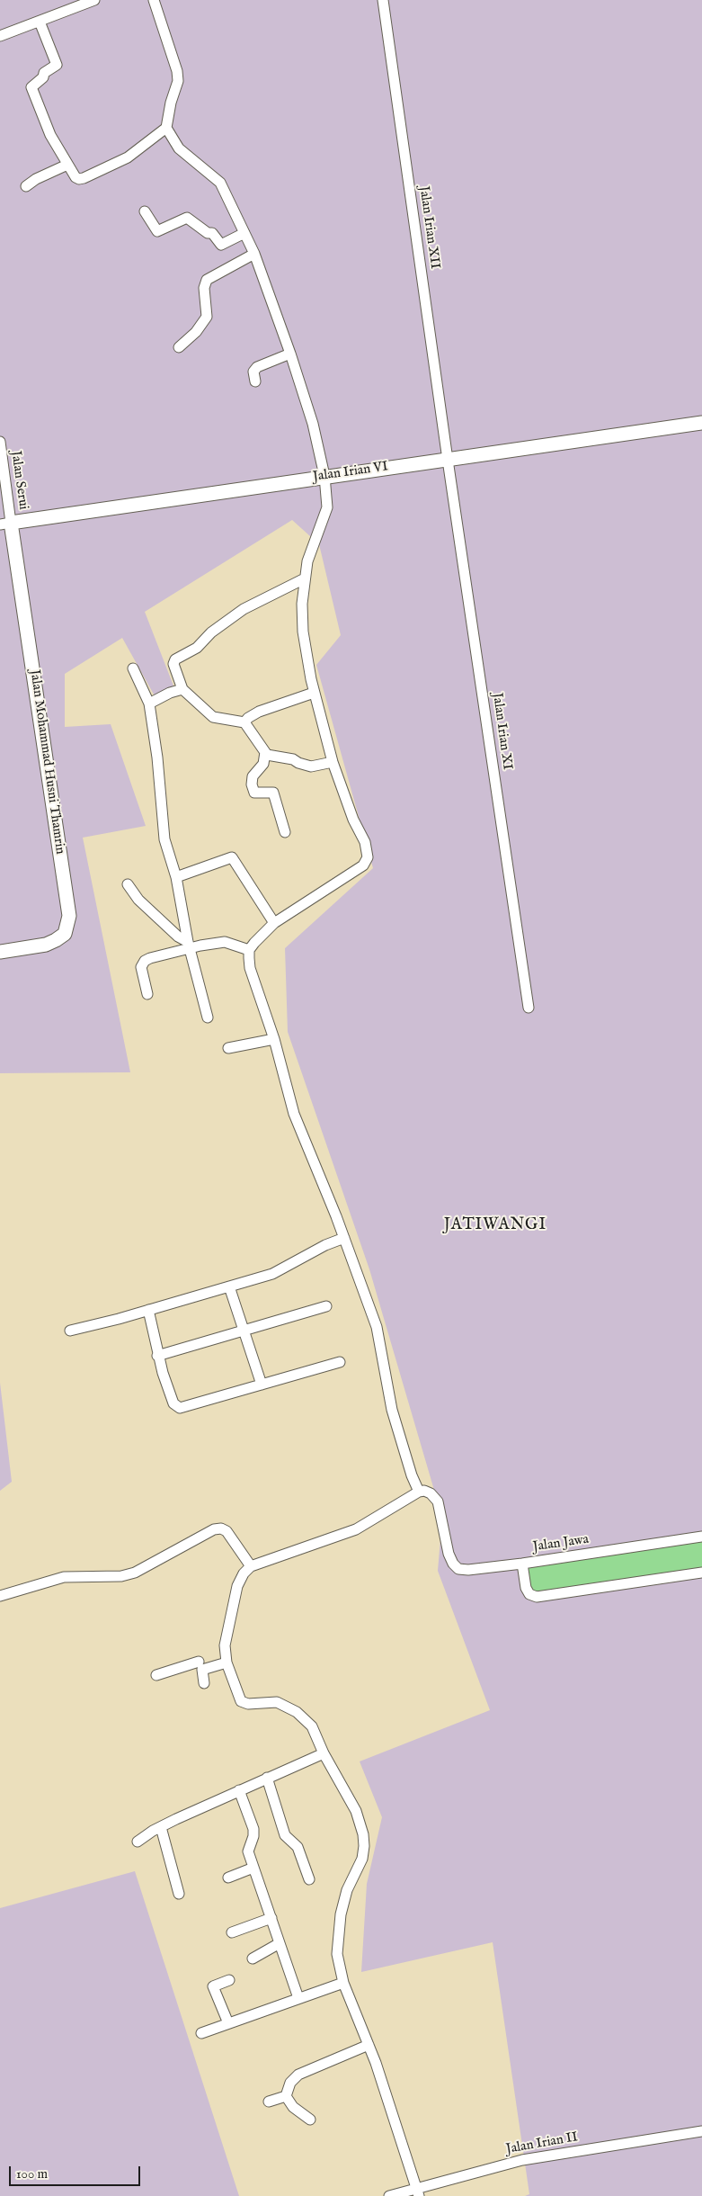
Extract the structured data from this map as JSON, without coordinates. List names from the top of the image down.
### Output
{
  "streets": {
    "street": [
      "Jalan Irian XII",
      "Jalan Irian VI",
      "Jalan Serui",
      "Jalan Irian XI",
      "Jalan Mohammad Husni Thamrin",
      "Jalan Jawa",
      "Jalan Irian II"
    ]
  },
  "crossings": [
    ["Jalan Irian XII", "Jalan Irian VI"],
    ["Jalan Irian XII", "Jalan Irian XI"],
    ["Jalan Irian VI", "Jalan Serui"],
    ["Jalan Irian VI", "Jalan Irian XI"],
    ["Jalan Irian VI", "Jalan Mohammad Husni Thamrin"],
    ["Jalan Serui", "Jalan Mohammad Husni Thamrin"]
  ],
  "districts": ["JATIWANGI"],
  "scale_bar": "100 m"
}
